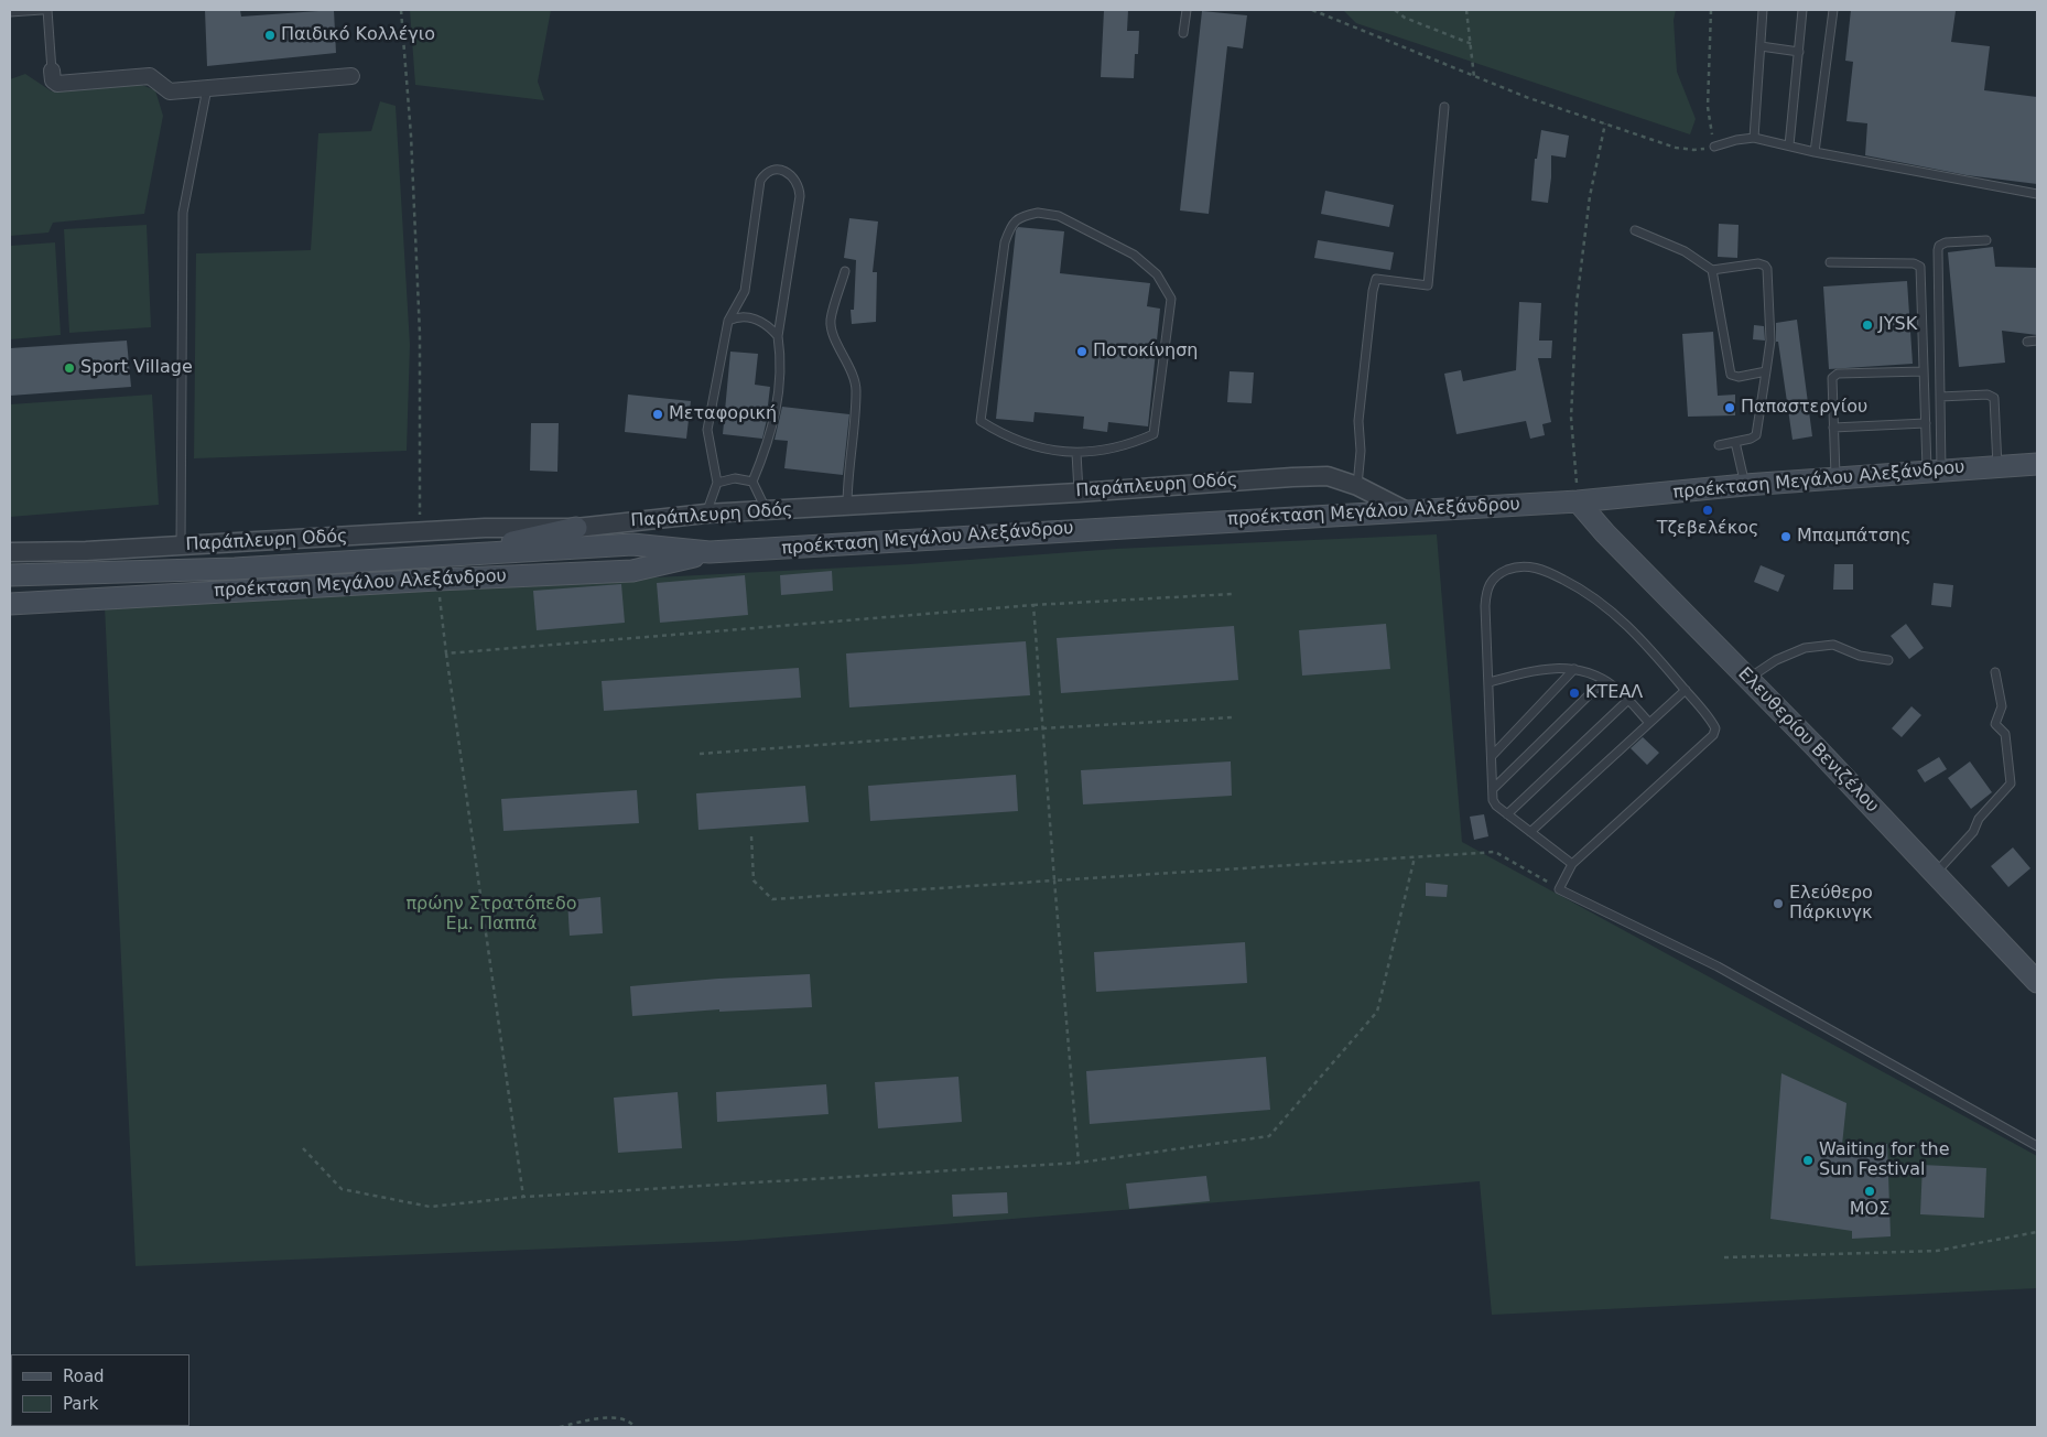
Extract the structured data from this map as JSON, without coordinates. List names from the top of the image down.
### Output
{
  "streets": {
    "main road": ["προέκταση Μεγάλου Αλεξάνδρου", "Ελευθερίου Βενιζέλου"],
    "street": ["Παράπλευρη Οδός"]
  },
  "crossings": [
    ["προέκταση Μεγάλου Αλεξάνδρου", "Παράπλευρη Οδός"],
    ["προέκταση Μεγάλου Αλεξάνδρου", "Ελευθερίου Βενιζέλου"]
  ],
  "parks": ["πρώην Στρατόπεδο Εμ. Παππά"],
  "places": [
    "Παιδικό Κολλέγιο",
    "JYSK",
    "Ποτοκίνηση",
    "Sport Village",
    "Παπαστεργίου",
    "Μεταφορική",
    "Τζεβελέκος",
    "Μπαμπάτσης",
    "ΚΤΕΑΛ",
    "Ελεύθερο Πάρκινγκ",
    "Waiting for the Sun Festival",
    "ΜΟΣ"
  ],
  "legend": ["Road", "Park"]
}
